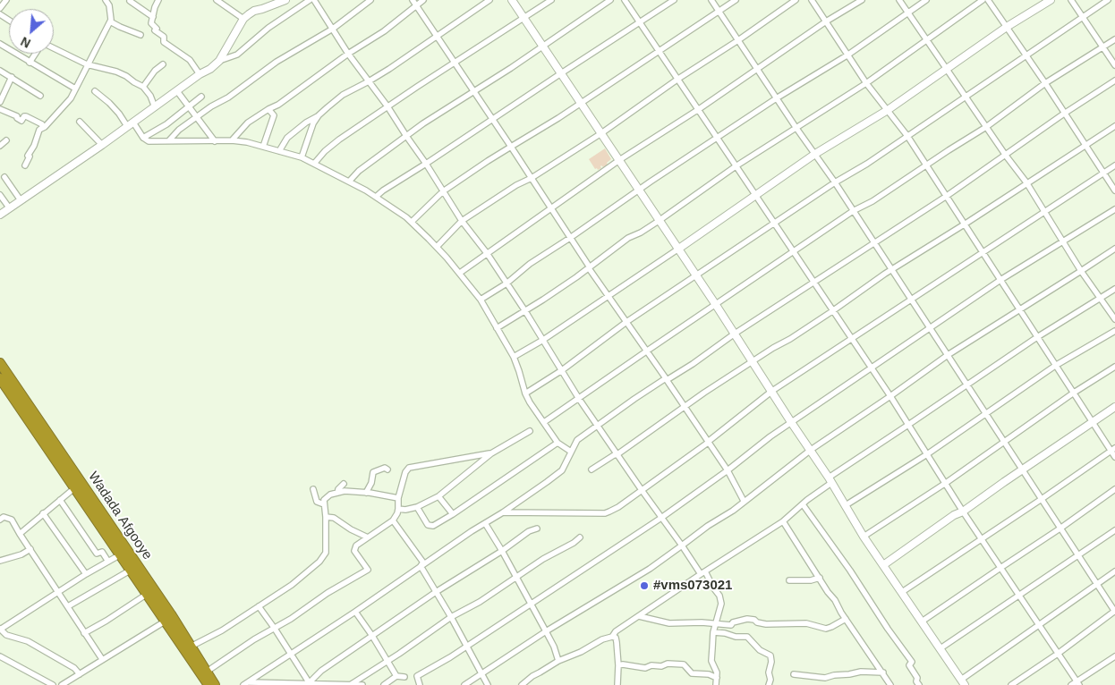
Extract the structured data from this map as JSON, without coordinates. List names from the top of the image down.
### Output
{
  "streets": {
    "highway": ["Wadada Afgooye"]
  },
  "places": ["#vms073021"],
  "north": "bottom left"
}
